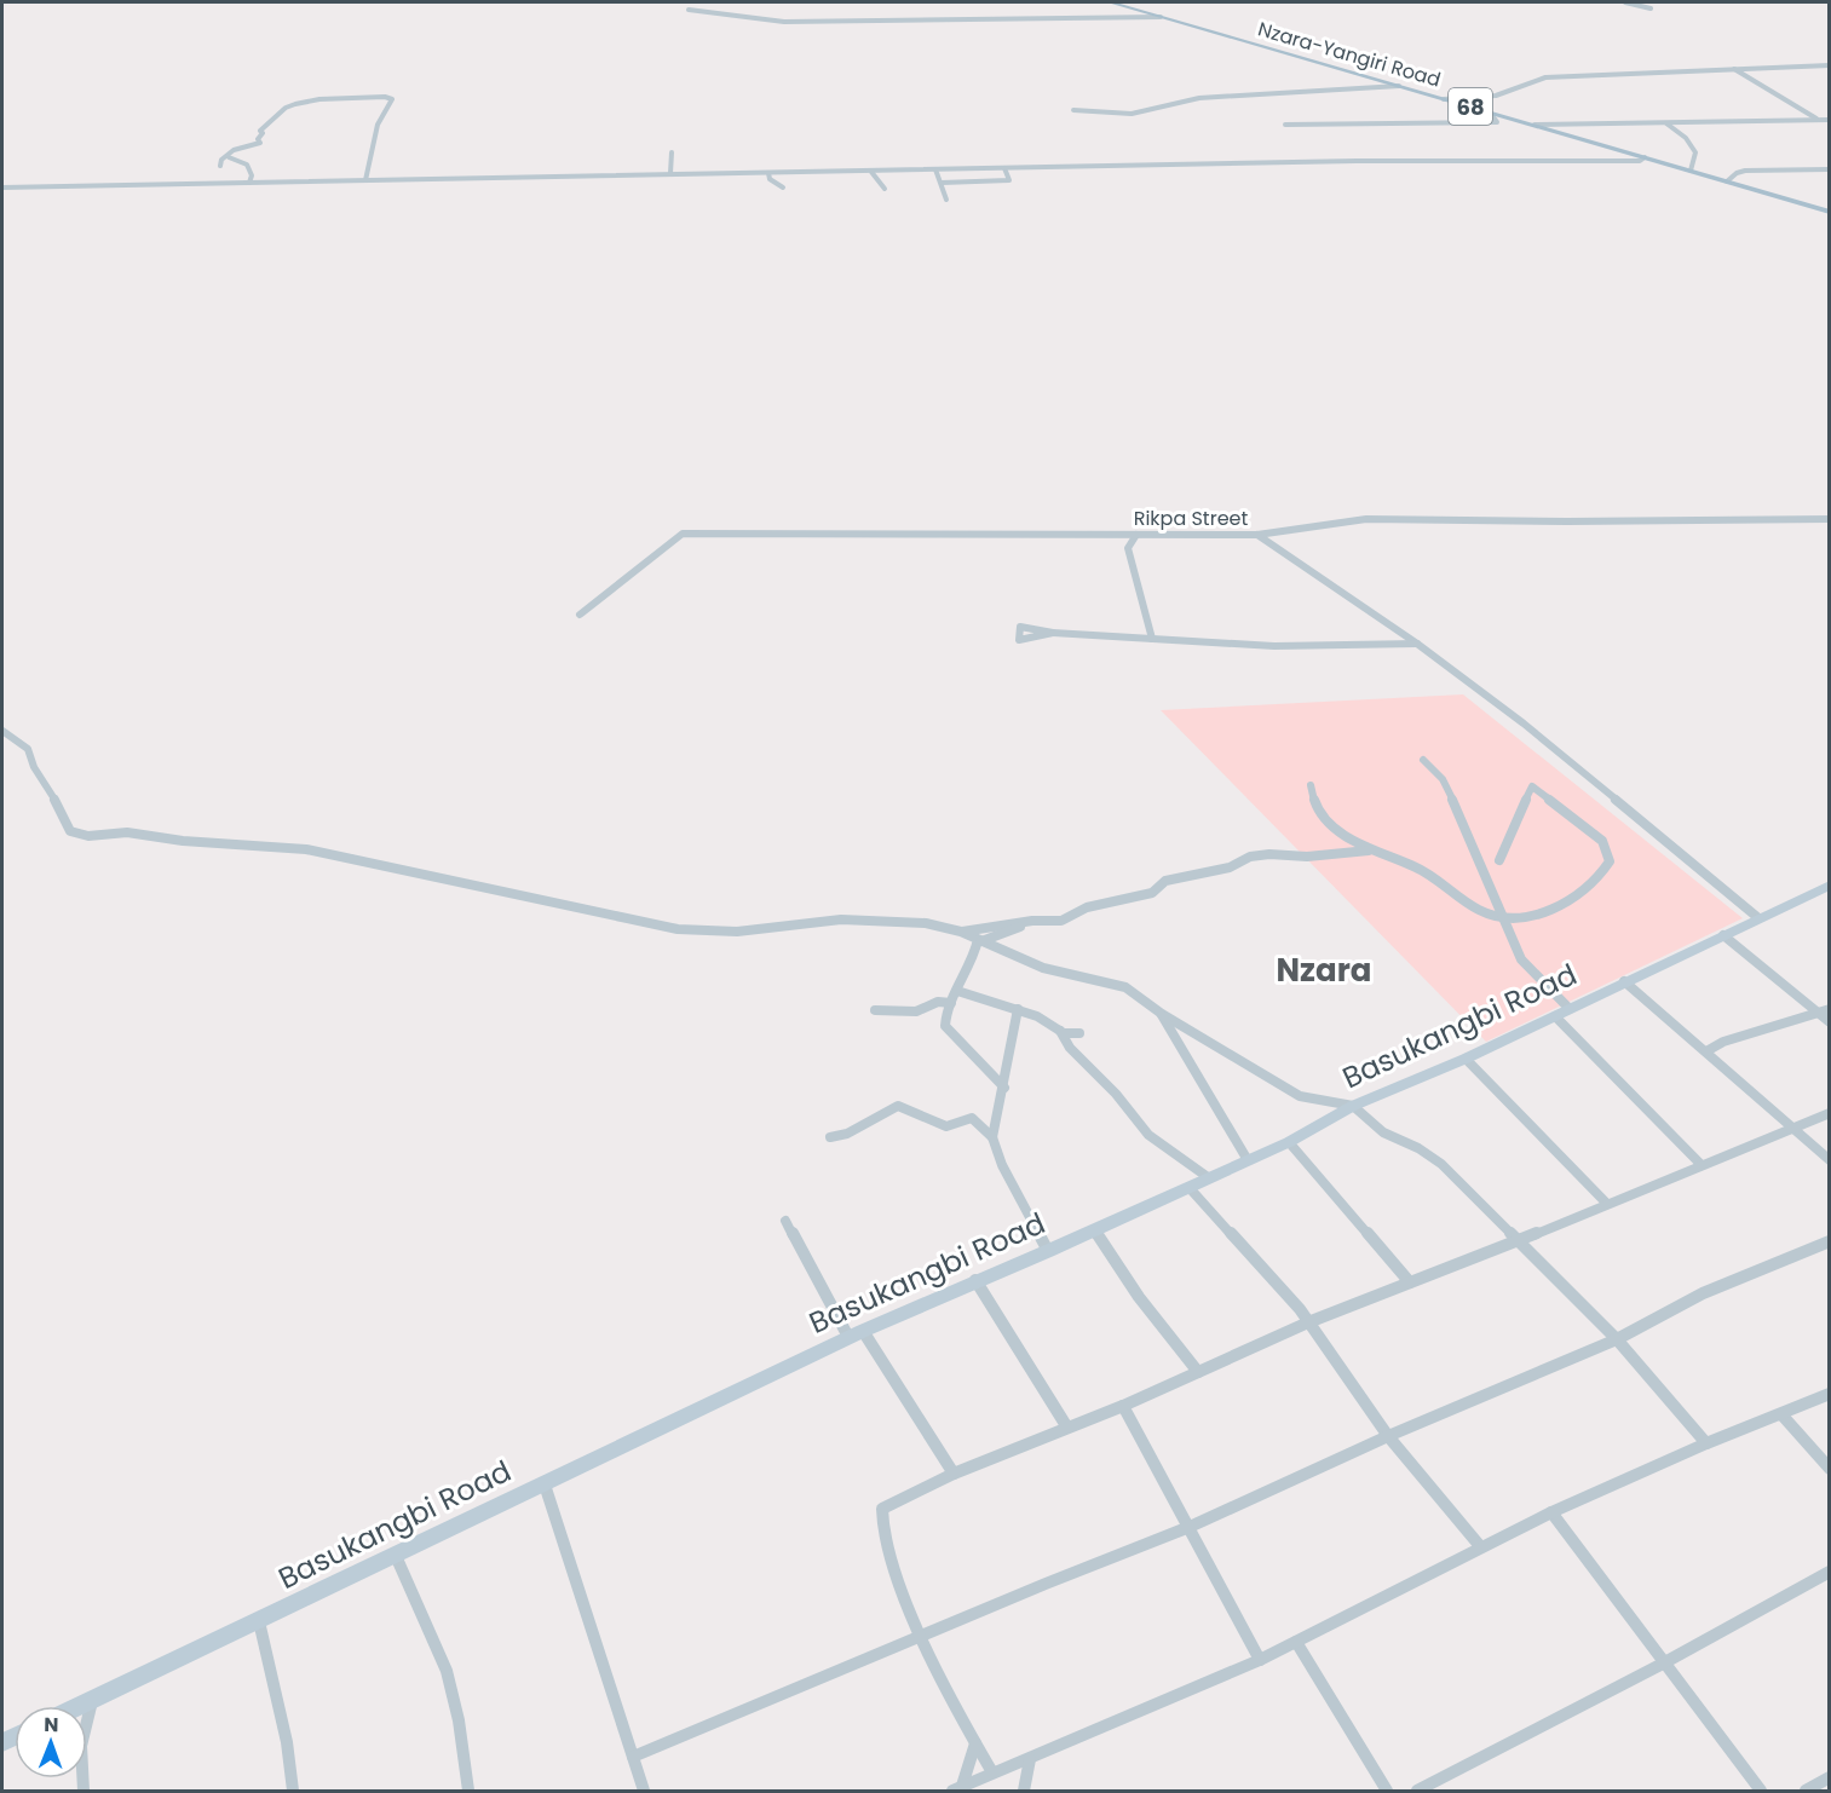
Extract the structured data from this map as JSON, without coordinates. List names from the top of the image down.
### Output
{
  "streets": {
    "main road": ["Nzara-Yangiri Road", "68"],
    "street": ["Rikpa Street", "Basukangbi Road"]
  },
  "districts": ["Nzara"],
  "north": "top"
}
